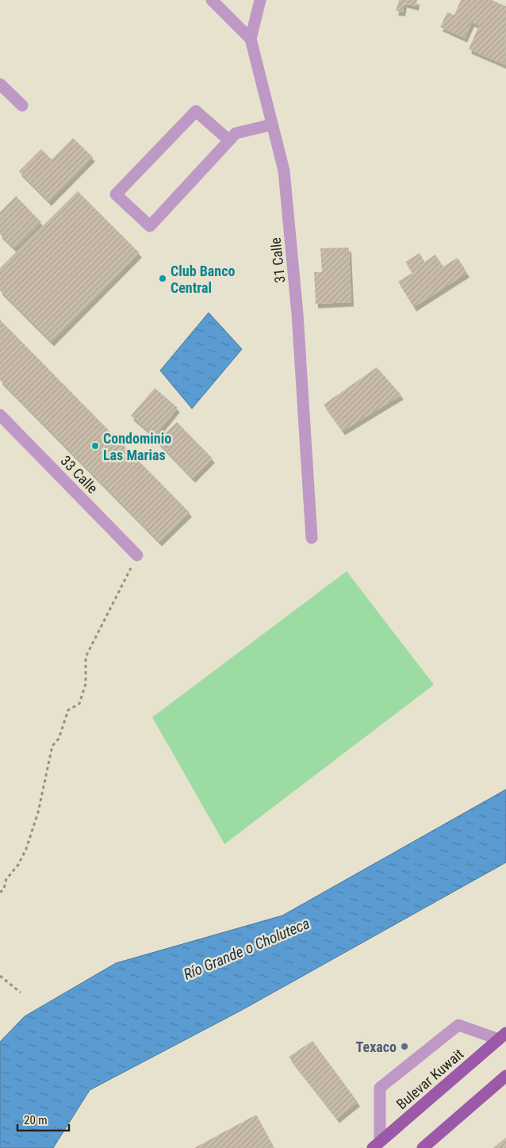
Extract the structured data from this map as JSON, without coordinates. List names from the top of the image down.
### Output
{
  "streets": {
    "main road": ["Bulevar Kuwait"],
    "street": ["31 Calle", "33 Calle"]
  },
  "water": ["Río Grande o Choluteca"],
  "places": ["Club Banco Central", "Condominio Las Marias", "Texaco"],
  "scale_bar": "20 m"
}
